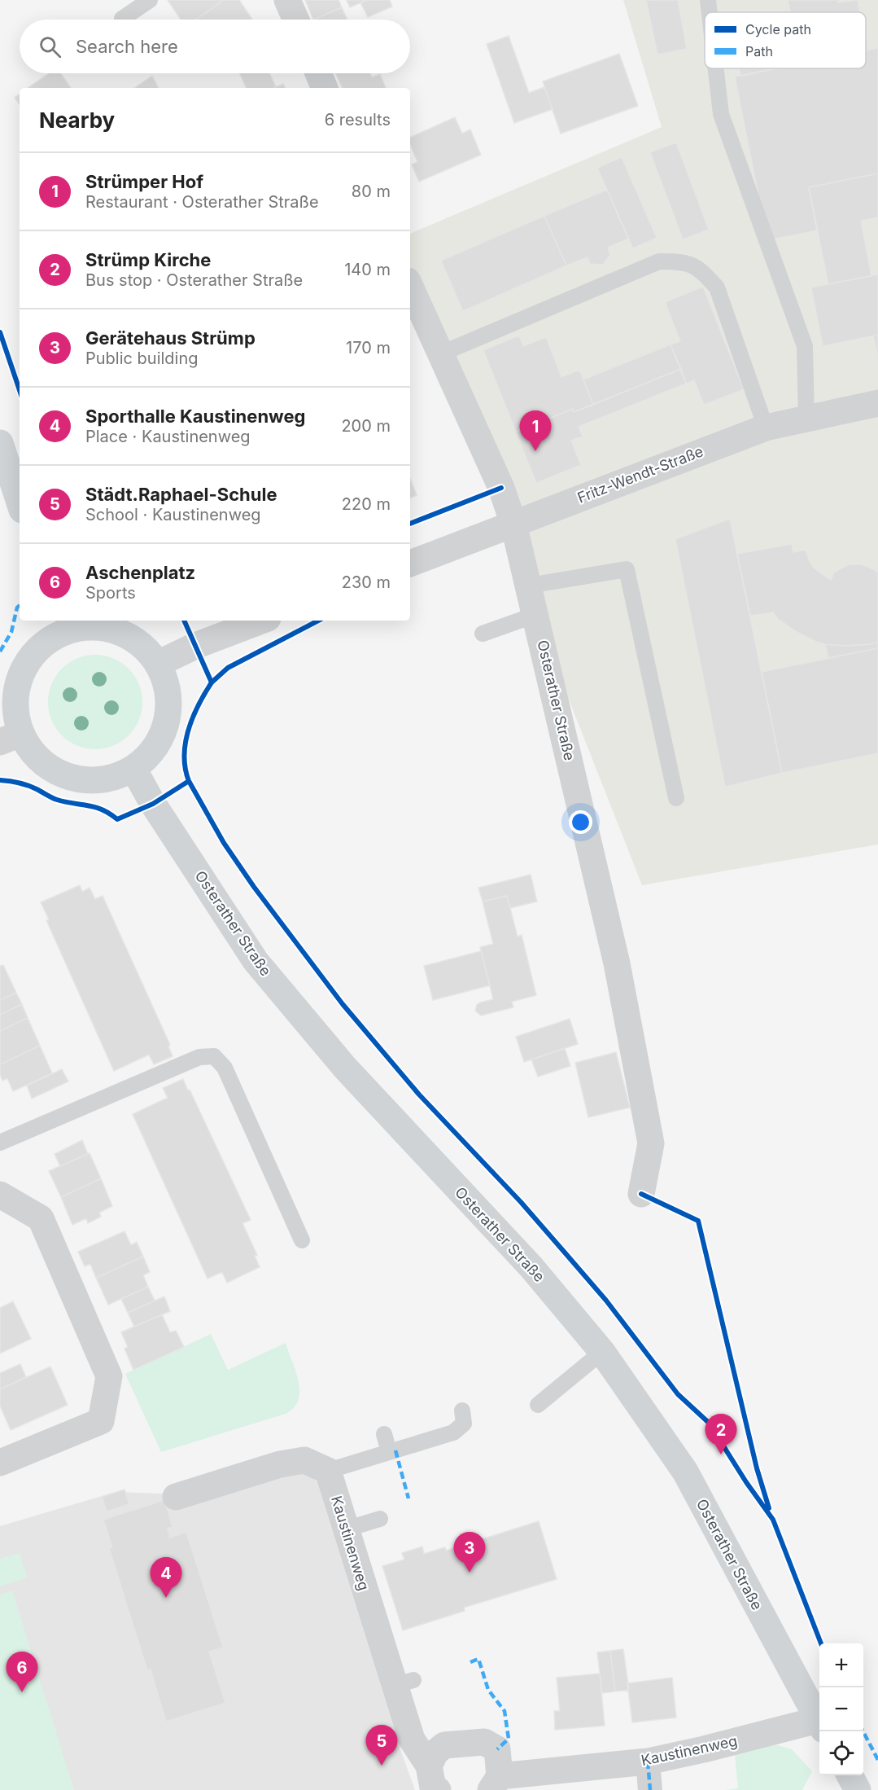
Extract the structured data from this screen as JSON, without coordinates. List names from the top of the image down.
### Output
{
  "streets": {
    "main road": ["Osterather Straße"],
    "street": ["Fritz-Wendt-Straße", "Kaustinenweg"]
  },
  "crossings": [
    ["Fritz-Wendt-Straße", "Osterather Straße"]
  ],
  "legend": ["Cycle path", "Path"],
  "page": {
    "search": "Search here",
    "heading": ["Nearby", "6 results"],
    "list": [
      {
        "mark": "1",
        "name": "Strümper Hof",
        "note": "Restaurant · Osterather Straße",
        "value": "80 m"
      },
      {
        "mark": "2",
        "name": "Strümp Kirche",
        "note": "Bus stop · Osterather Straße",
        "value": "140 m"
      },
      {
        "mark": "3",
        "name": "Gerätehaus Strümp",
        "note": "Public building",
        "value": "170 m"
      },
      {
        "mark": "4",
        "name": "Sporthalle Kaustinenweg",
        "note": "Place · Kaustinenweg",
        "value": "200 m"
      },
      {
        "mark": "5",
        "name": "Städt.Raphael-Schule",
        "note": "School · Kaustinenweg",
        "value": "220 m"
      },
      {
        "mark": "6",
        "name": "Aschenplatz",
        "note": "Sports",
        "value": "230 m"
      }
    ],
    "pins": [
      "1",
      "2",
      "3",
      "4",
      "6",
      "5"
    ],
    "map_buttons": ["+", "−"]
  }
}
